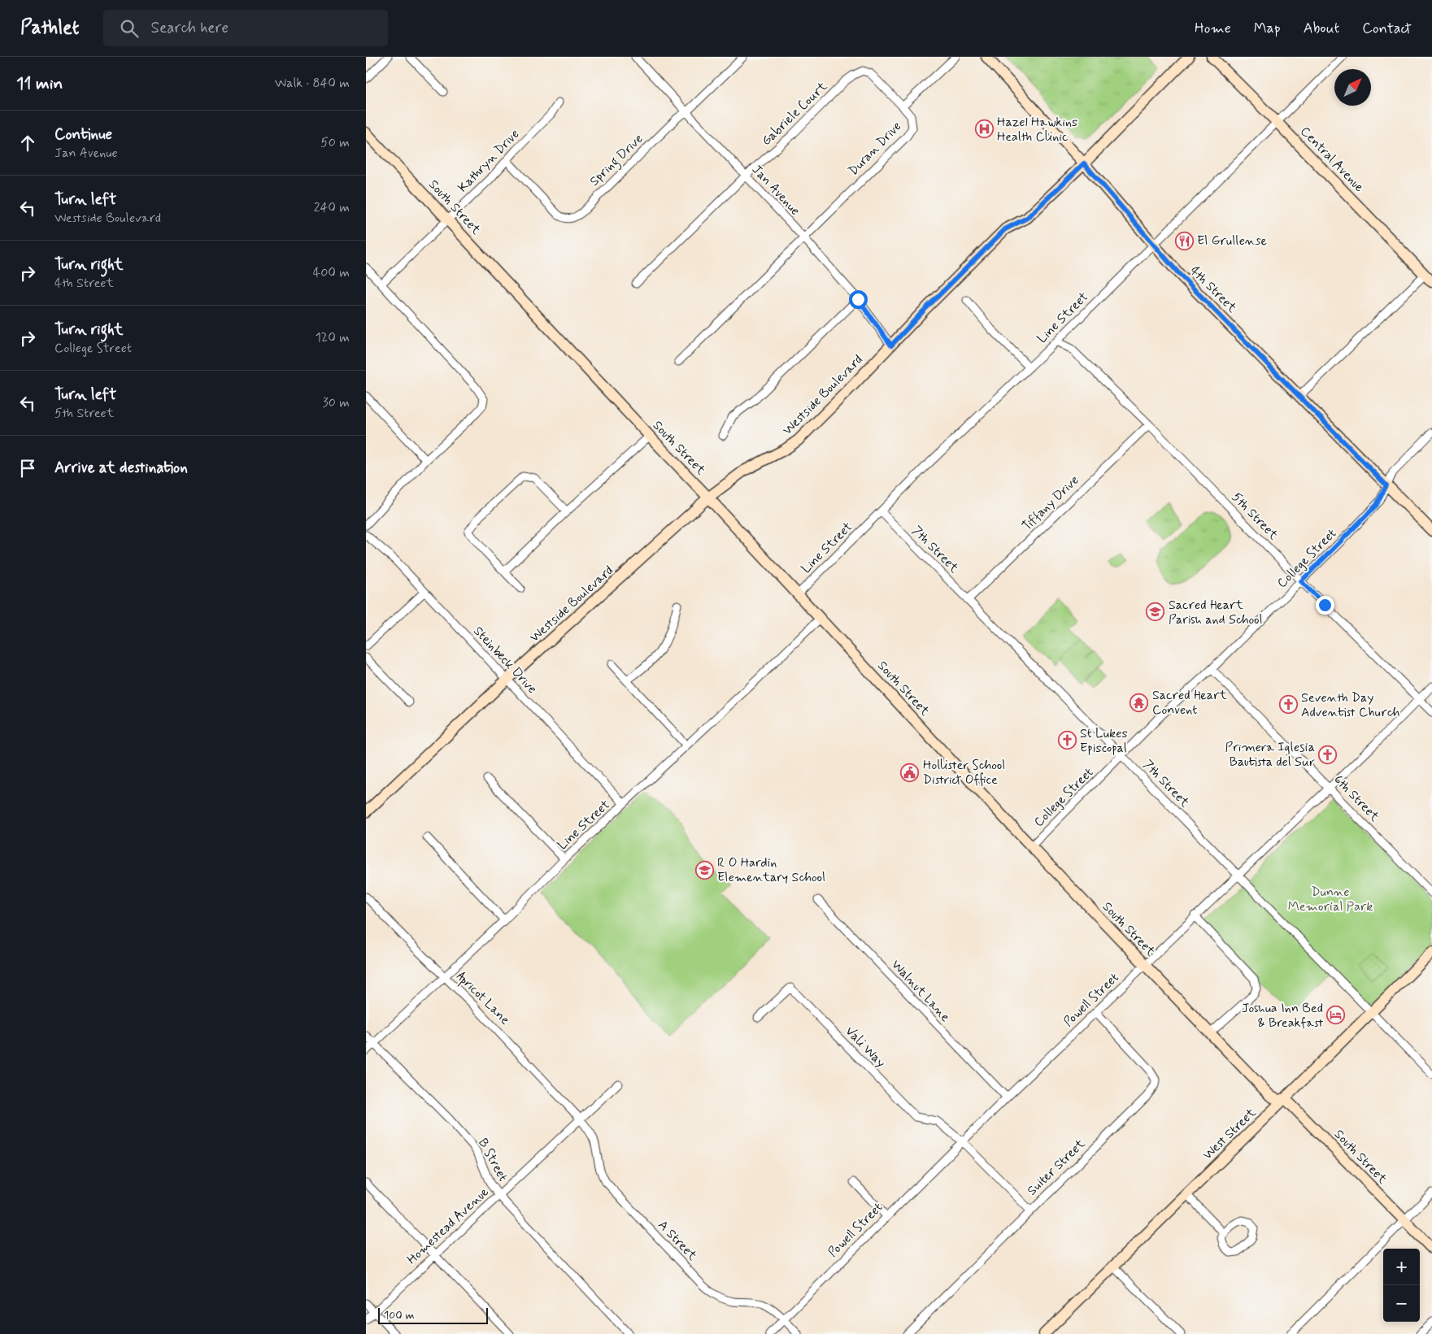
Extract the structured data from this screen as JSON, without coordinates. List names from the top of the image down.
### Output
{
  "streets": {
    "street": [
      "Gabriele Court",
      "Duran Drive",
      "Central Avenue",
      "Spring Drive",
      "Kathryn Drive",
      "Jan Avenue",
      "South Street",
      "4th Street",
      "Line Street",
      "Westside Boulevard",
      "Tiffany Drive",
      "5th Street",
      "7th Street",
      "College Street",
      "Steinbeck Drive",
      "6th Street",
      "Walnut Lane",
      "Apricot Lane",
      "Powell Street",
      "Vali Way",
      "West Street",
      "B Street",
      "Suiter Street",
      "Homestead Avenue",
      "A Street"
    ]
  },
  "crossings": [
    ["Gabriele Court", "Duran Drive"],
    ["Gabriele Court", "Jan Avenue"],
    ["Duran Drive", "Jan Avenue"],
    ["Central Avenue", "Line Street"],
    ["Spring Drive", "Kathryn Drive"],
    ["Spring Drive", "Jan Avenue"],
    ["Kathryn Drive", "South Street"],
    ["Jan Avenue", "Westside Boulevard"],
    ["South Street", "Line Street"],
    ["South Street", "Westside Boulevard"],
    ["South Street", "College Street"],
    ["South Street", "Powell Street"],
    ["South Street", "West Street"],
    ["4th Street", "Line Street"],
    ["4th Street", "Westside Boulevard"],
    ["4th Street", "College Street"],
    ["Line Street", "5th Street"],
    ["Line Street", "7th Street"],
    ["Line Street", "Steinbeck Drive"],
    ["Line Street", "Apricot Lane"],
    ["Line Street", "B Street"],
    ["Westside Boulevard", "Steinbeck Drive"],
    ["Tiffany Drive", "5th Street"],
    ["Tiffany Drive", "7th Street"],
    ["5th Street", "College Street"],
    ["5th Street", "Powell Street"],
    ["7th Street", "College Street"],
    ["7th Street", "Powell Street"],
    ["7th Street", "West Street"],
    ["College Street", "6th Street"],
    ["6th Street", "Powell Street"],
    ["Walnut Lane", "Powell Street"],
    ["Apricot Lane", "Homestead Avenue"],
    ["Apricot Lane", "A Street"],
    ["Powell Street", "Vali Way"],
    ["Powell Street", "Suiter Street"],
    ["Powell Street", "A Street"],
    ["B Street", "Homestead Avenue"],
    ["Homestead Avenue", "A Street"]
  ],
  "parks": ["Dunne Memorial Park"],
  "places": {
    "hospital": ["Hazel Hawkins Health Clinic"],
    "restaurant": ["El Grullense"],
    "school or university": ["Sacred Heart Parish and School", "R O Hardin Elementary School"],
    "temple": ["Sacred Heart Convent"],
    "church": ["Seventh Day Adventist Church", "St Lukes Episcopal", "Primera Iglesia Bautista del Sur"],
    "public building": ["Hollister School District Office"],
    "hotel": ["Joshua Inn Bed & Breakfast"]
  },
  "scale_bar": "100 m",
  "north": "top right",
  "page": {
    "header": "Pathlet",
    "search": "Search here",
    "nav": [
      "Home",
      "Map",
      "About",
      "Contact"
    ],
    "heading": ["11 min", "Walk · 840 m"],
    "list": [
      ["Continue", "Jan Avenue", "50 m"],
      ["Turn left", "Westside Boulevard", "240 m"],
      ["Turn right", "4th Street", "400 m"],
      ["Turn right", "College Street", "120 m"],
      ["Turn left", "5th Street", "30 m"],
      "Arrive at destination"
    ],
    "map_buttons": ["+", "−"],
    "scale": "100 m"
  }
}
